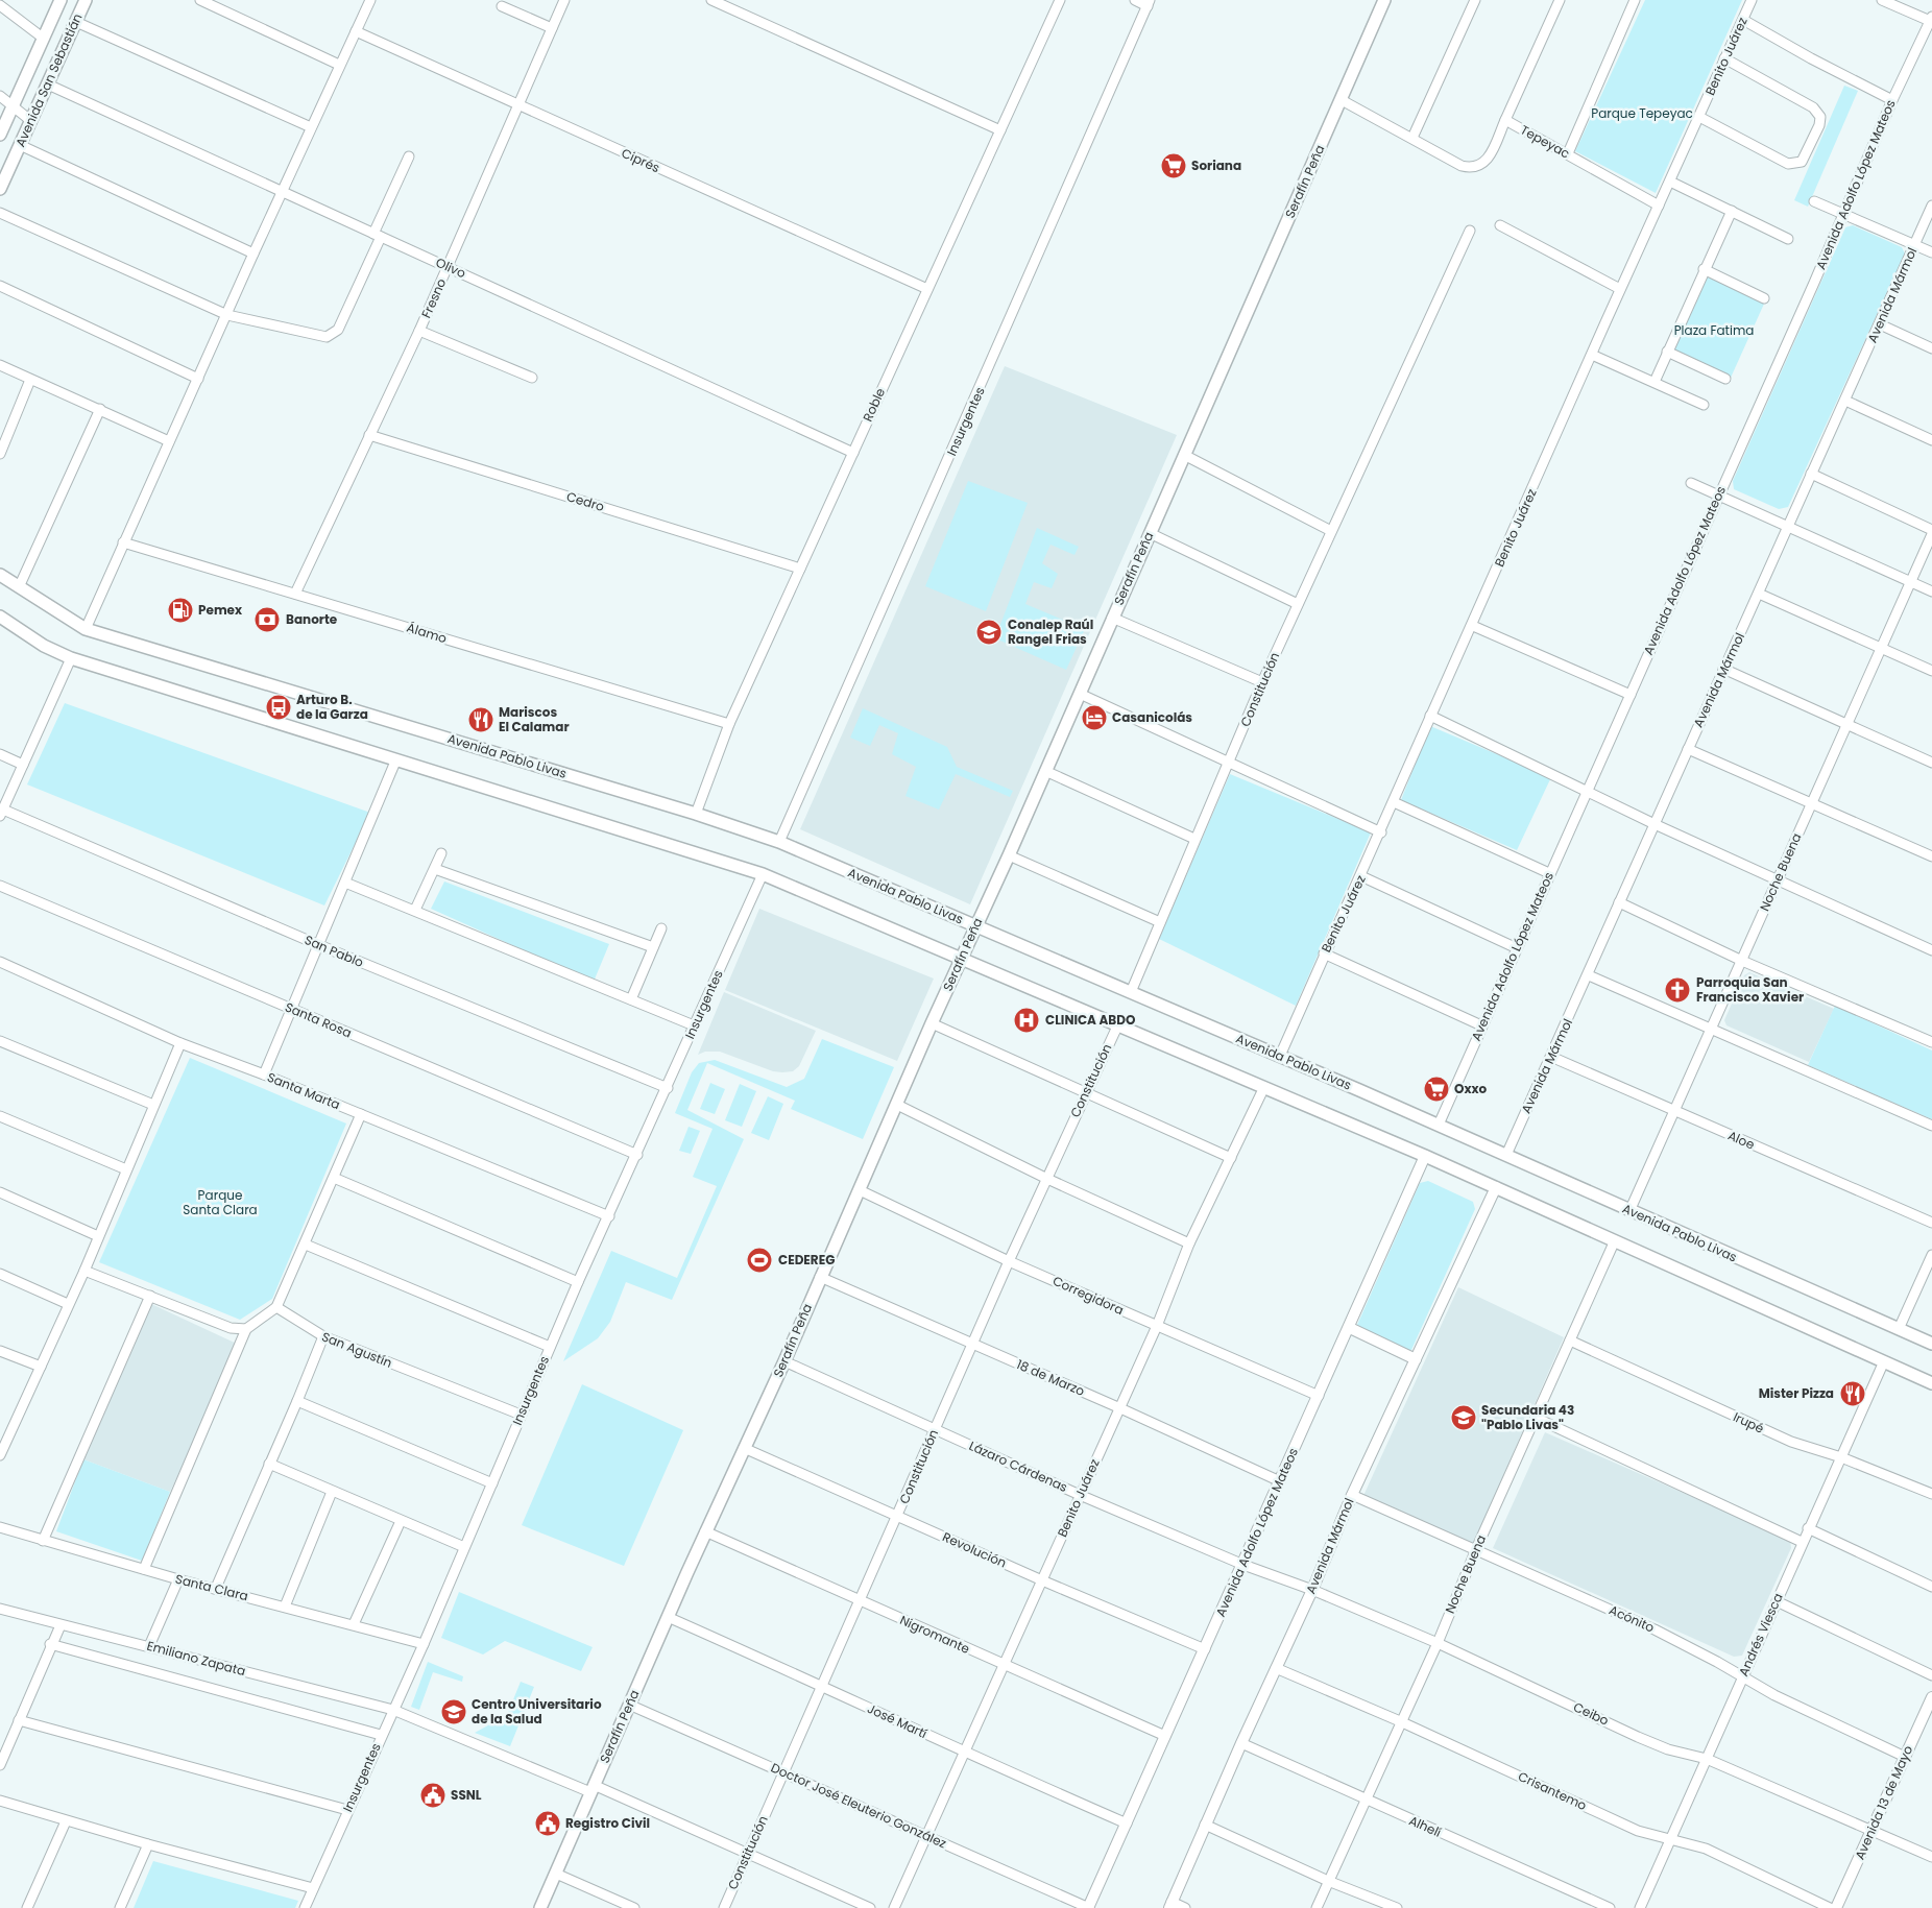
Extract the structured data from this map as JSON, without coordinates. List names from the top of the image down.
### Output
{
  "streets": {
    "main road": ["Avenida San Sebastián", "Serafín Peña", "Avenida Pablo Livas"],
    "street": [
      "Benito Juárez",
      "Tepeyac",
      "Ciprés",
      "Avenida Adolfo López Mateos",
      "Olivo",
      "Avenida Mármol",
      "Fresno",
      "Roble",
      "Insurgentes",
      "Cedro",
      "Álamo",
      "Constitución",
      "Noche Buena",
      "San Pablo",
      "Santa Rosa",
      "Santa Marta",
      "Aloe",
      "Corregidora",
      "San Agustín",
      "18 de Marzo",
      "Irupé",
      "Lázaro Cárdenas",
      "Revolución",
      "Santa Clara",
      "Acónito",
      "Nigromante",
      "Andrés Viesca",
      "Emiliano Zapata",
      "Ceibo",
      "José Martí",
      "Crisantemo",
      "Avenida 13 de Mayo",
      "Doctor José Eleuterio González",
      "Alhelí"
    ]
  },
  "crossings": [
    ["Benito Juárez", "Tepeyac"],
    ["Benito Juárez", "Avenida Pablo Livas"],
    ["Benito Juárez", "Corregidora"],
    ["Benito Juárez", "18 de Marzo"],
    ["Benito Juárez", "Lázaro Cárdenas"],
    ["Benito Juárez", "Revolución"],
    ["Benito Juárez", "Nigromante"],
    ["Benito Juárez", "José Martí"],
    ["Benito Juárez", "Doctor José Eleuterio González"],
    ["Avenida San Sebastián", "Olivo"],
    ["Tepeyac", "Serafín Peña"],
    ["Ciprés", "Fresno"],
    ["Ciprés", "Roble"],
    ["Serafín Peña", "Avenida Pablo Livas"],
    ["Serafín Peña", "Corregidora"],
    ["Serafín Peña", "18 de Marzo"],
    ["Serafín Peña", "Lázaro Cárdenas"],
    ["Serafín Peña", "Revolución"],
    ["Serafín Peña", "Nigromante"],
    ["Serafín Peña", "Emiliano Zapata"],
    ["Serafín Peña", "José Martí"],
    ["Serafín Peña", "Doctor José Eleuterio González"],
    ["Avenida Adolfo López Mateos", "Avenida Pablo Livas"],
    ["Avenida Adolfo López Mateos", "Corregidora"],
    ["Avenida Adolfo López Mateos", "18 de Marzo"],
    ["Avenida Adolfo López Mateos", "Lázaro Cárdenas"],
    ["Avenida Adolfo López Mateos", "Revolución"],
    ["Avenida Adolfo López Mateos", "Nigromante"],
    ["Avenida Adolfo López Mateos", "José Martí"],
    ["Avenida Adolfo López Mateos", "Doctor José Eleuterio González"],
    ["Olivo", "Fresno"],
    ["Olivo", "Roble"],
    ["Avenida Mármol", "Avenida Pablo Livas"],
    ["Avenida Mármol", "Aloe"],
    ["Avenida Mármol", "Lázaro Cárdenas"],
    ["Avenida Mármol", "Acónito"],
    ["Avenida Mármol", "Ceibo"],
    ["Avenida Mármol", "Crisantemo"],
    ["Avenida Mármol", "Alhelí"],
    ["Fresno", "Cedro"],
    ["Fresno", "Álamo"],
    ["Roble", "Cedro"],
    ["Roble", "Álamo"],
    ["Roble", "Avenida Pablo Livas"],
    ["Insurgentes", "Avenida Pablo Livas"],
    ["Insurgentes", "San Pablo"],
    ["Insurgentes", "Santa Rosa"],
    ["Insurgentes", "Santa Marta"],
    ["Insurgentes", "San Agustín"],
    ["Insurgentes", "Santa Clara"],
    ["Insurgentes", "Emiliano Zapata"],
    ["Constitución", "Avenida Pablo Livas"],
    ["Constitución", "Corregidora"],
    ["Constitución", "18 de Marzo"],
    ["Constitución", "Lázaro Cárdenas"],
    ["Constitución", "Revolución"],
    ["Constitución", "Nigromante"],
    ["Constitución", "Emiliano Zapata"],
    ["Constitución", "José Martí"],
    ["Constitución", "Doctor José Eleuterio González"],
    ["Avenida Pablo Livas", "Noche Buena"],
    ["Noche Buena", "Aloe"],
    ["Noche Buena", "Irupé"],
    ["Noche Buena", "Acónito"],
    ["Noche Buena", "Ceibo"],
    ["Noche Buena", "Crisantemo"],
    ["Noche Buena", "Alhelí"],
    ["Irupé", "Andrés Viesca"],
    ["Lázaro Cárdenas", "Ceibo"],
    ["Acónito", "Andrés Viesca"],
    ["Acónito", "Avenida 13 de Mayo"],
    ["Andrés Viesca", "Ceibo"],
    ["Andrés Viesca", "Crisantemo"],
    ["Ceibo", "Avenida 13 de Mayo"]
  ],
  "parks": ["Parque Tepeyac", "Plaza Fatima", "Parque Santa Clara"],
  "places": {
    "supermarket": ["Soriana", "Oxxo"],
    "fuel station": ["Pemex"],
    "bank": ["Banorte"],
    "school or university": ["Conalep Raúl Rangel Frias", "Secundaria 43 \"Pablo Livas\"", "Centro Universitario de la Salud"],
    "bus stop": ["Arturo B. de la Garza"],
    "hotel": ["Casanicolás"],
    "restaurant": ["Mariscos El Calamar", "Mister Pizza"],
    "church": ["Parroquia San Francisco Xavier"],
    "hospital": ["CLINICA ABDO"],
    "sports": ["CEDEREG"],
    "public building": ["SSNL", "Registro Civil"]
  }
}
